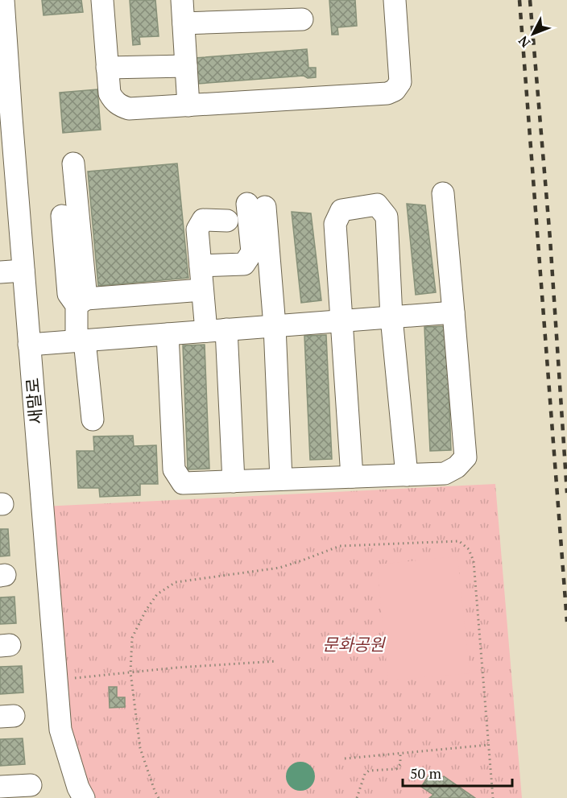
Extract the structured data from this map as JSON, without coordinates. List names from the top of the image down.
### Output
{
  "streets": {
    "street": ["새말로"]
  },
  "parks": ["문화공원"],
  "scale_bar": "50 m",
  "north": "bottom left"
}
